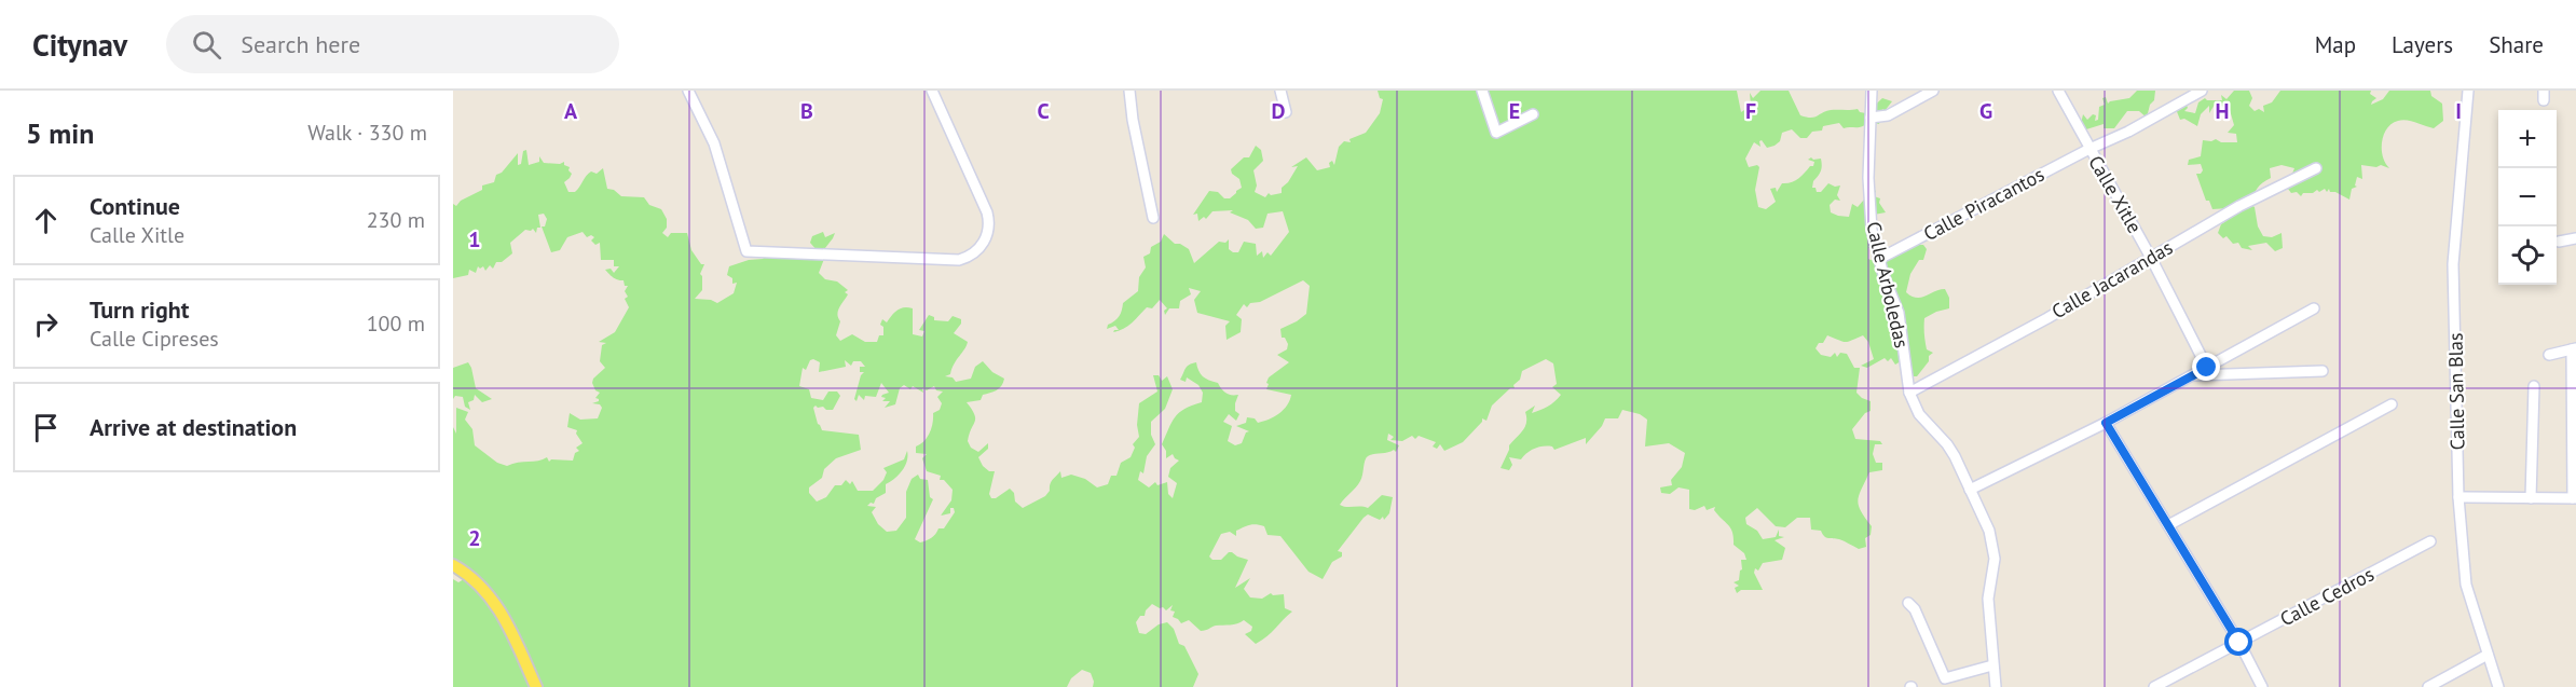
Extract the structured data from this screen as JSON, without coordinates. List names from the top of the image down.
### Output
{
  "streets": {
    "street": [
      "Calle Xitle",
      "Calle Piracantos",
      "Calle Jacarandas",
      "Calle Arboledas",
      "Calle San Blas",
      "Calle Cedros"
    ]
  },
  "crossings": [
    ["Calle Xitle", "Calle Piracantos"],
    ["Calle Xitle", "Calle Jacarandas"],
    ["Calle Piracantos", "Calle Arboledas"],
    ["Calle Jacarandas", "Calle Arboledas"]
  ],
  "page": {
    "header": "Citynav",
    "search": "Search here",
    "nav": ["Map", "Layers", "Share"],
    "heading": ["5 min", "Walk · 330 m"],
    "map_buttons": ["+", "−"],
    "list": [
      ["Continue", "Calle Xitle", "230 m"],
      ["Turn right", "Calle Cipreses", "100 m"],
      "Arrive at destination"
    ]
  },
  "grid": {
    "columns": [
      "A",
      "B",
      "C",
      "D",
      "E",
      "F",
      "G",
      "H",
      "I"
    ],
    "rows": ["1", "2"]
  }
}
